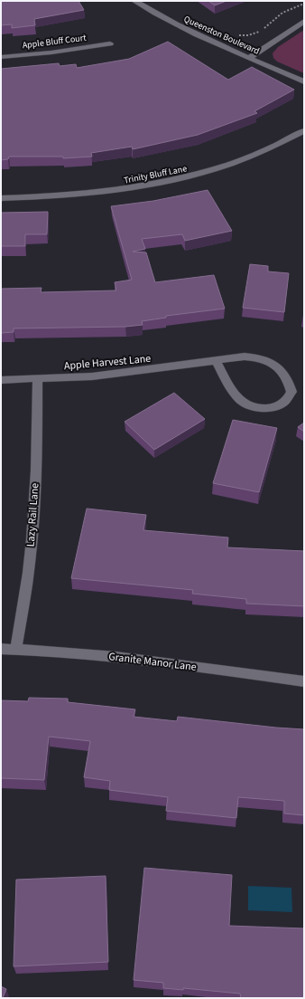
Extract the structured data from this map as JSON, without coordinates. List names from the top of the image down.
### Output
{
  "streets": {
    "street": [
      "Queenston Boulevard",
      "Apple Bluff Court",
      "Trinity Bluff Lane",
      "Apple Harvest Lane",
      "Lazy Rail Lane",
      "Granite Manor Lane"
    ]
  },
  "crossings": [
    ["Apple Harvest Lane", "Lazy Rail Lane"],
    ["Lazy Rail Lane", "Granite Manor Lane"]
  ]
}
